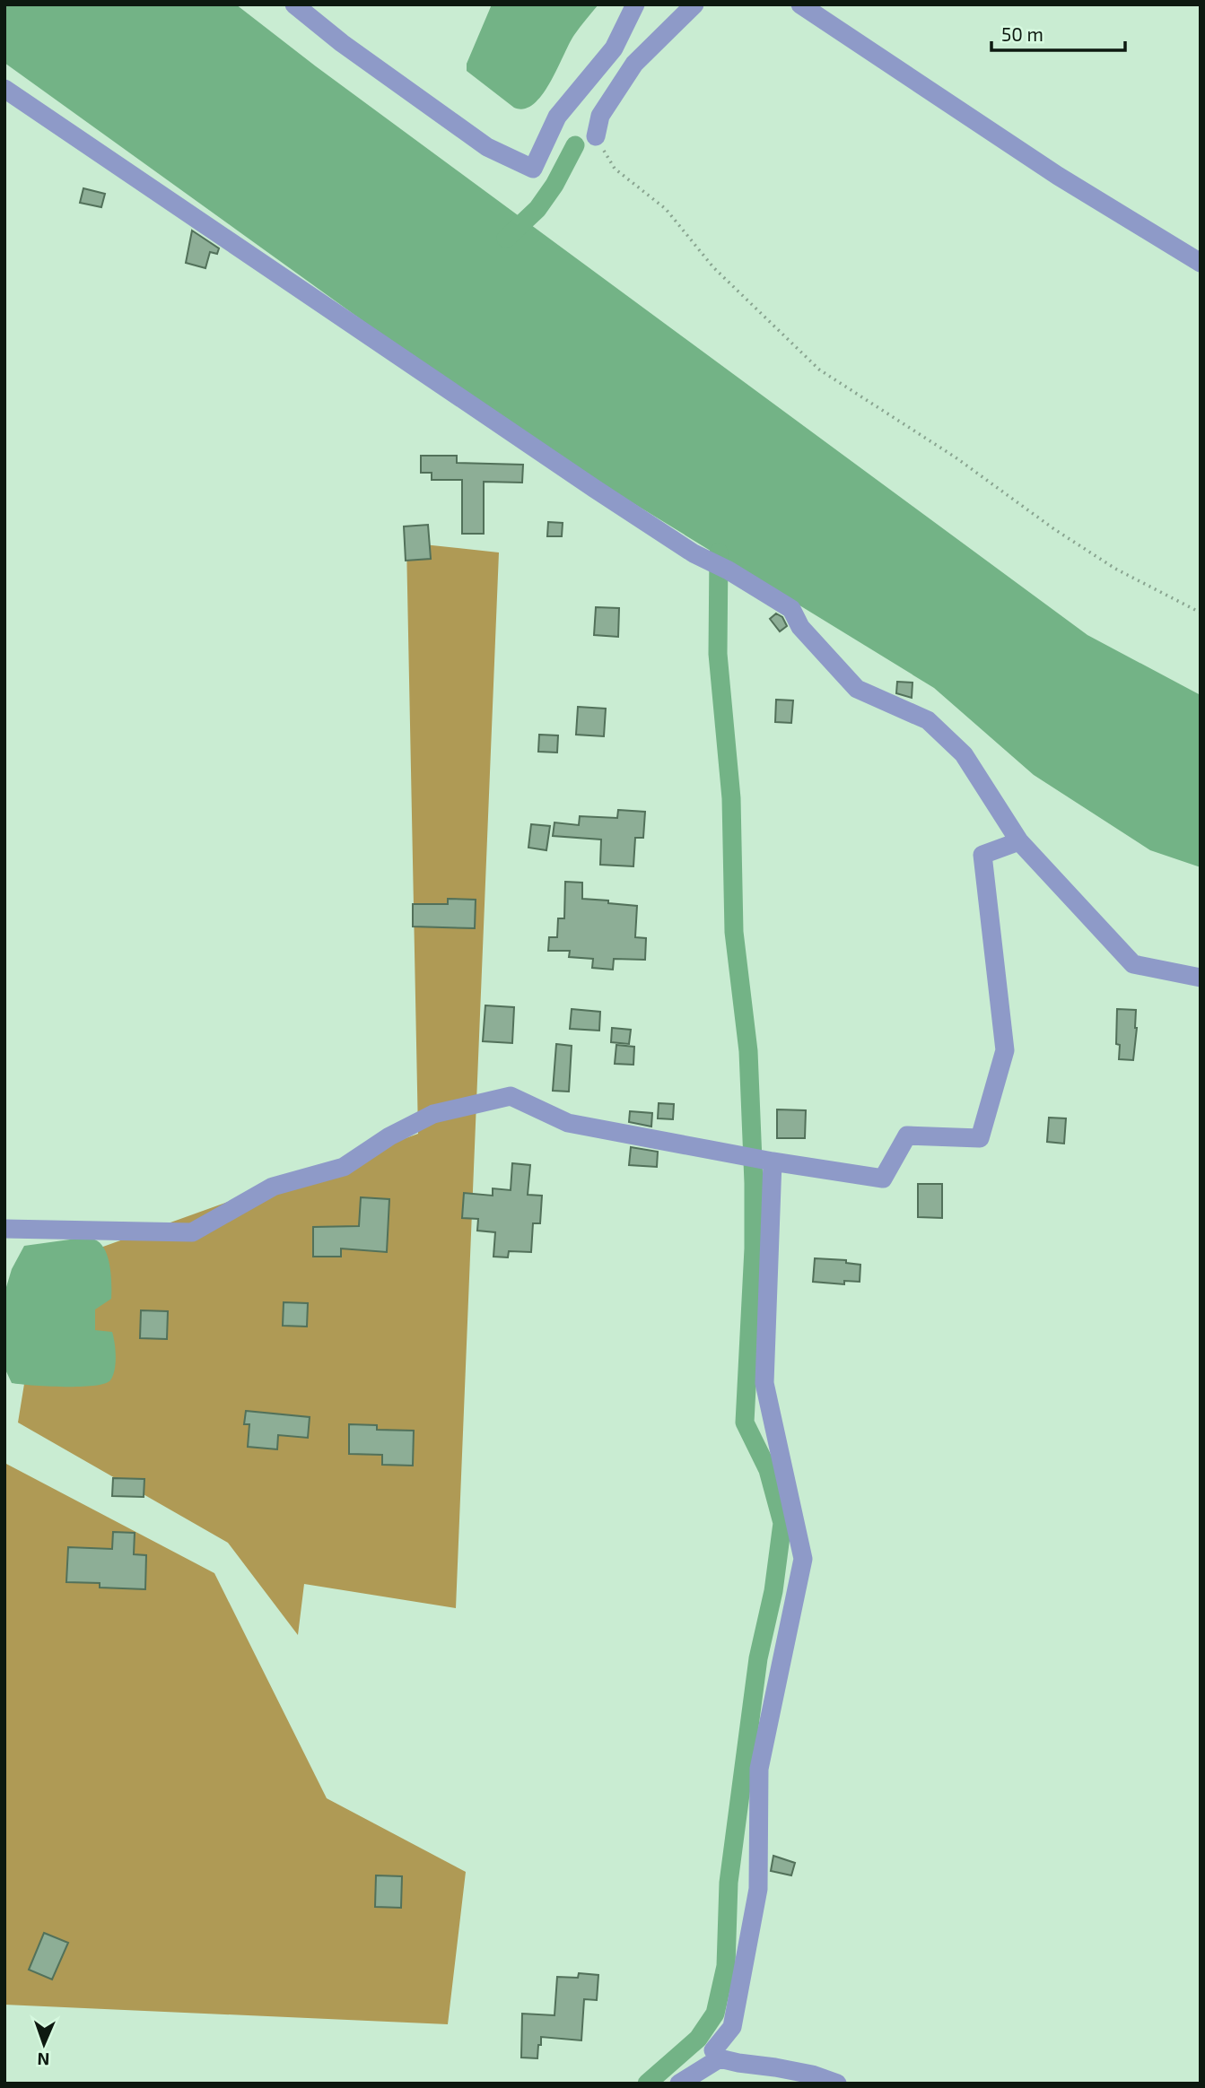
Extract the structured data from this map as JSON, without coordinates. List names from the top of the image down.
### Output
{
  "scale_bar": "50 m",
  "north": "bottom"
}
